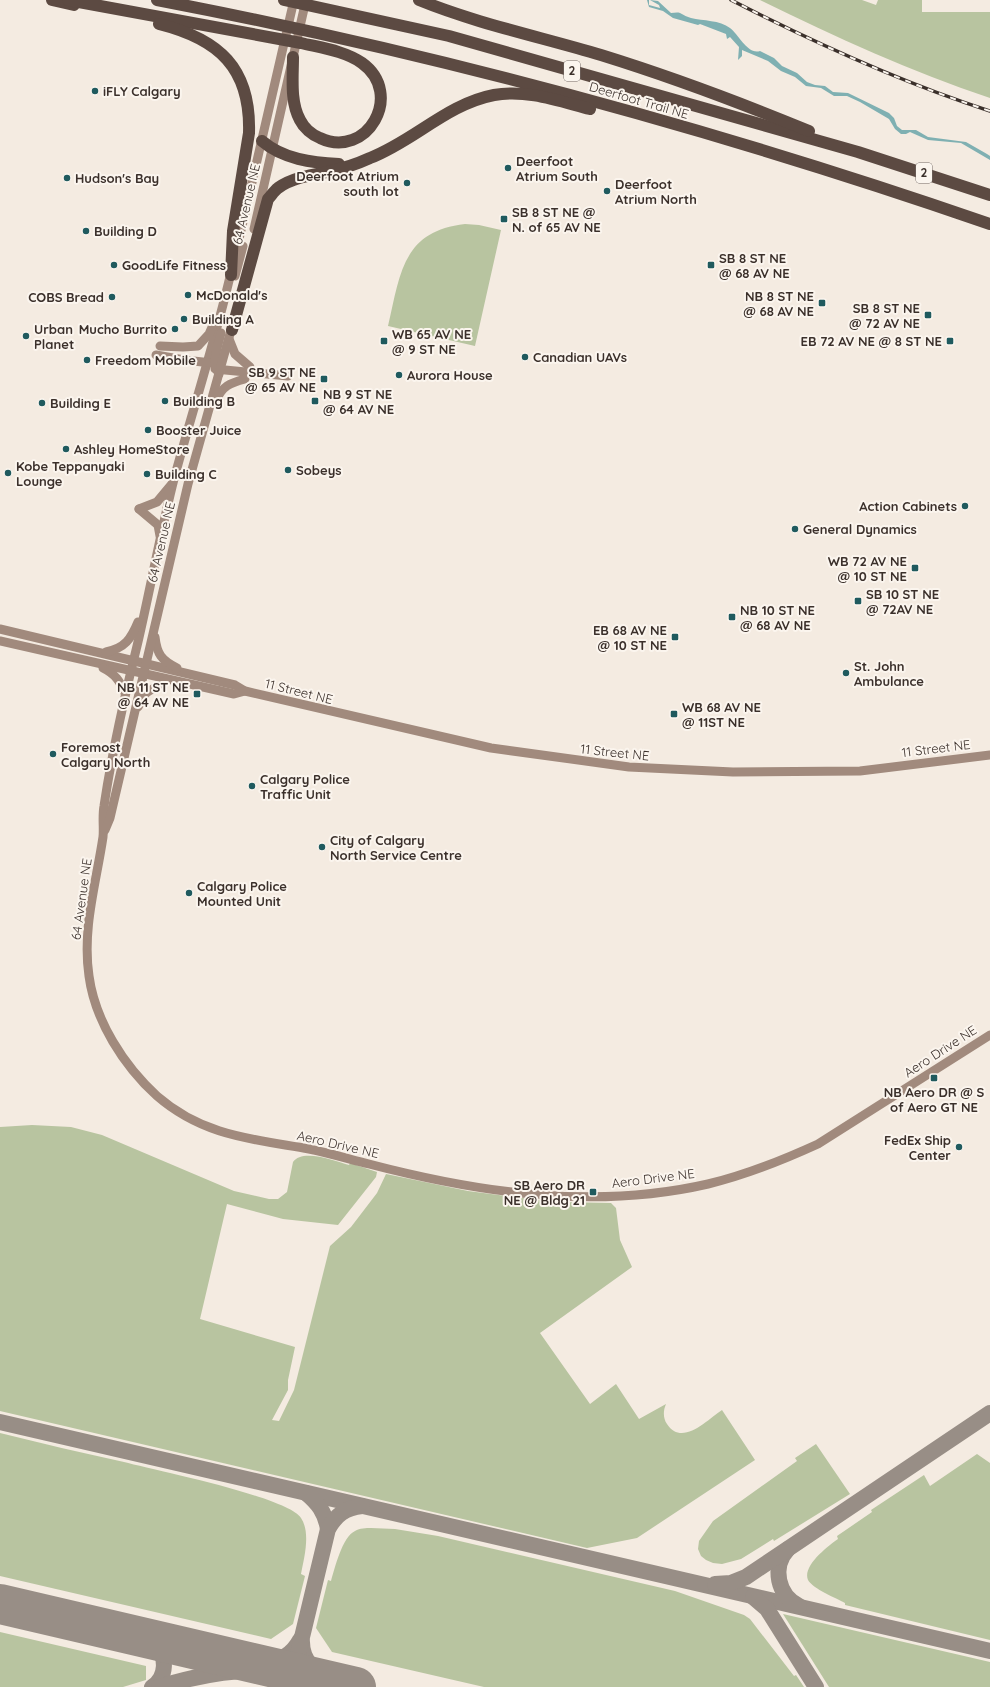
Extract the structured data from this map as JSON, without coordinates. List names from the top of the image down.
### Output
{
  "streets": {
    "highway": ["2", "Deerfoot Trail NE"],
    "street": ["64 Avenue NE", "11 Street NE", "Aero Drive NE"]
  },
  "crossings": [
    ["64 Avenue NE", "11 Street NE"],
    ["64 Avenue NE", "Aero Drive NE"]
  ],
  "places": {
    "other": [
      "iFLY Calgary",
      "Deerfoot Atrium South",
      "Hudson's Bay",
      "Deerfoot Atrium south lot",
      "Deerfoot Atrium North",
      "Building D",
      "GoodLife Fitness",
      "McDonald's",
      "COBS Bread",
      "Building A",
      "Mucho Burrito",
      "Urban Planet",
      "Canadian UAVs",
      "Freedom Mobile",
      "Aurora House",
      "Building B",
      "Building E",
      "Booster Juice",
      "Ashley HomeStore",
      "Sobeys",
      "Kobe Teppanyaki Lounge",
      "Building C",
      "Action Cabinets",
      "General Dynamics",
      "St. John Ambulance",
      "Foremost Calgary North",
      "Calgary Police Traffic Unit",
      "City of Calgary North Service Centre",
      "Calgary Police Mounted Unit",
      "FedEx Ship Center"
    ],
    "transit": [
      "SB 8 ST NE @ N. of 65 AV NE",
      "SB 8 ST NE @ 68 AV NE",
      "NB 8 ST NE @ 68 AV NE",
      "SB 8 ST NE @ 72 AV NE",
      "WB 65 AV NE @ 9 ST NE",
      "EB 72 AV NE @ 8 ST NE",
      "SB 9 ST NE @ 65 AV NE",
      "NB 9 ST NE @ 64 AV NE",
      "WB 72 AV NE @ 10 ST NE",
      "SB 10 ST NE @ 72AV NE",
      "NB 10 ST NE @ 68 AV NE",
      "EB 68 AV NE @ 10 ST NE",
      "NB 11 ST NE @ 64 AV NE",
      "WB 68 AV NE @ 11ST NE",
      "NB Aero DR @ S of Aero GT NE",
      "SB Aero DR NE @ Bldg 21"
    ]
  }
}
